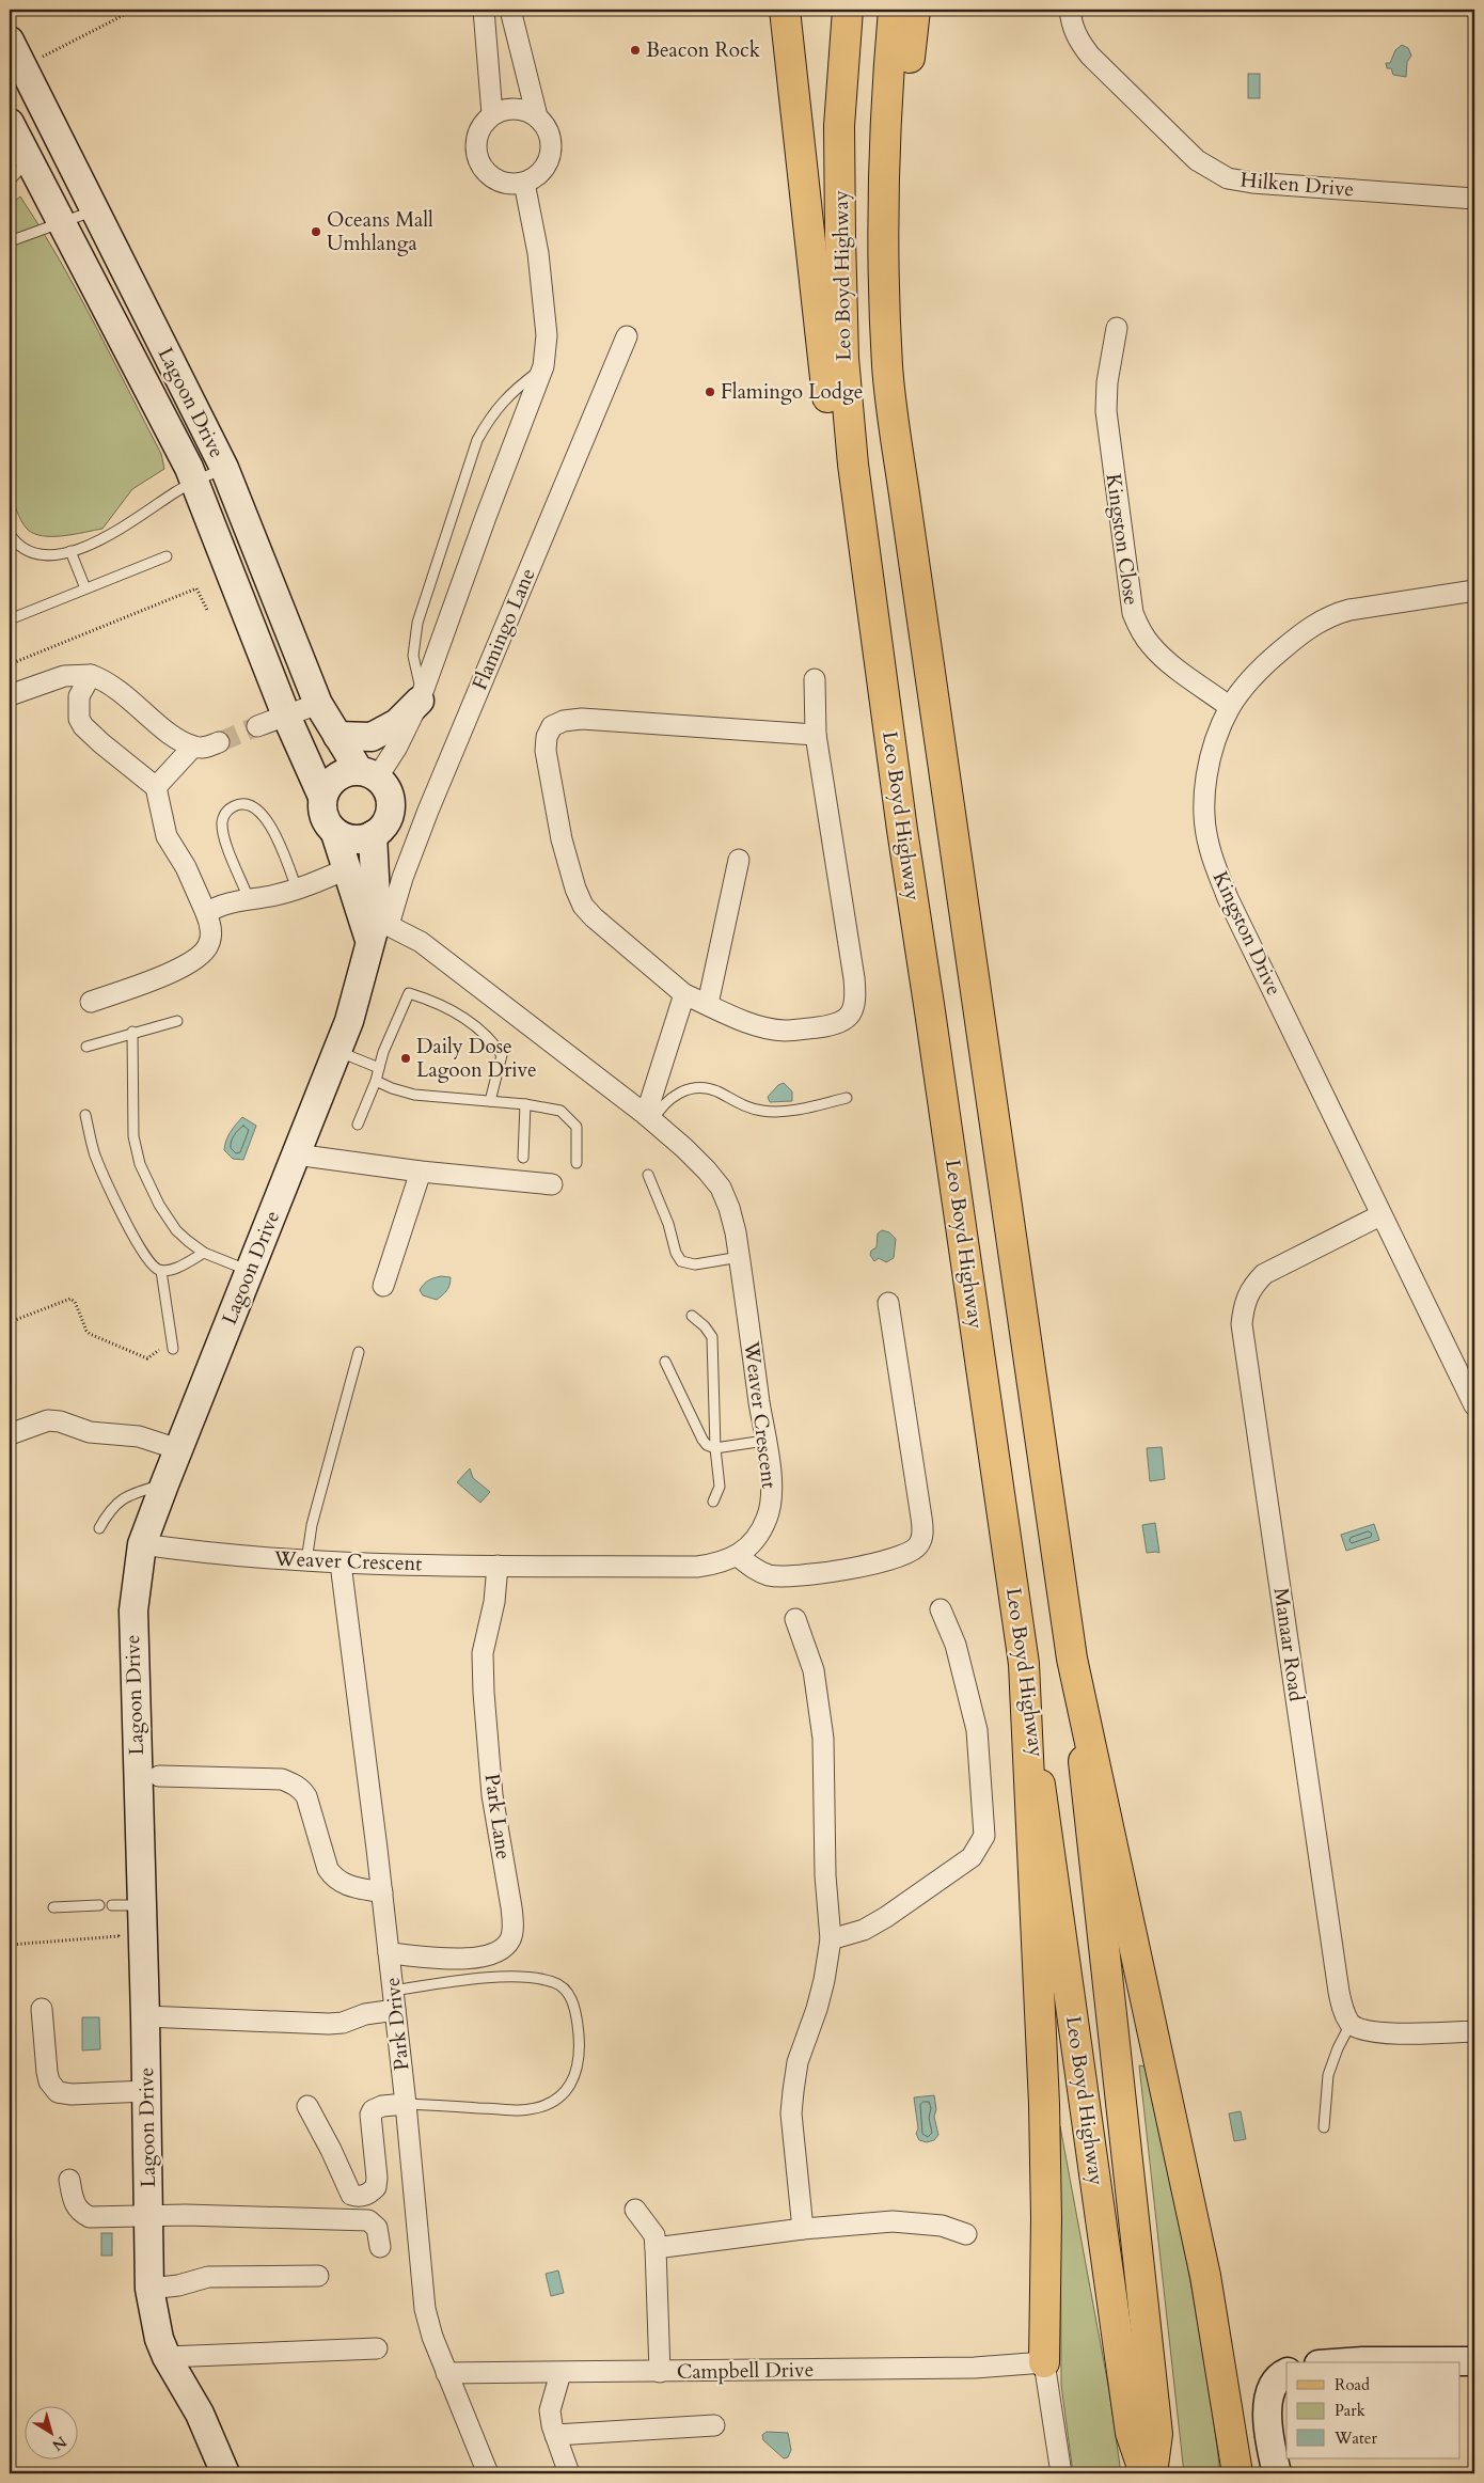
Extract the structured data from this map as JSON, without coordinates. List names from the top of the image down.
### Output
{
  "streets": {
    "main road": ["Leo Boyd Highway"],
    "street": [
      "Hilken Drive",
      "Lagoon Drive",
      "Kingston Close",
      "Flamingo Lane",
      "Kingston Drive",
      "Weaver Crescent",
      "Manaar Road",
      "Park Lane",
      "Park Drive",
      "Campbell Drive"
    ]
  },
  "crossings": [
    ["Lagoon Drive", "Flamingo Lane"],
    ["Lagoon Drive", "Weaver Crescent"],
    ["Kingston Close", "Kingston Drive"],
    ["Flamingo Lane", "Weaver Crescent"],
    ["Kingston Drive", "Manaar Road"],
    ["Weaver Crescent", "Park Lane"],
    ["Weaver Crescent", "Park Drive"],
    ["Park Lane", "Park Drive"],
    ["Park Drive", "Campbell Drive"]
  ],
  "places": [
    "Beacon Rock",
    "Oceans Mall Umhlanga",
    "Flamingo Lodge",
    "Daily Dose Lagoon Drive"
  ],
  "legend": ["Road", "Park", "Water"],
  "north": "bottom right"
}
